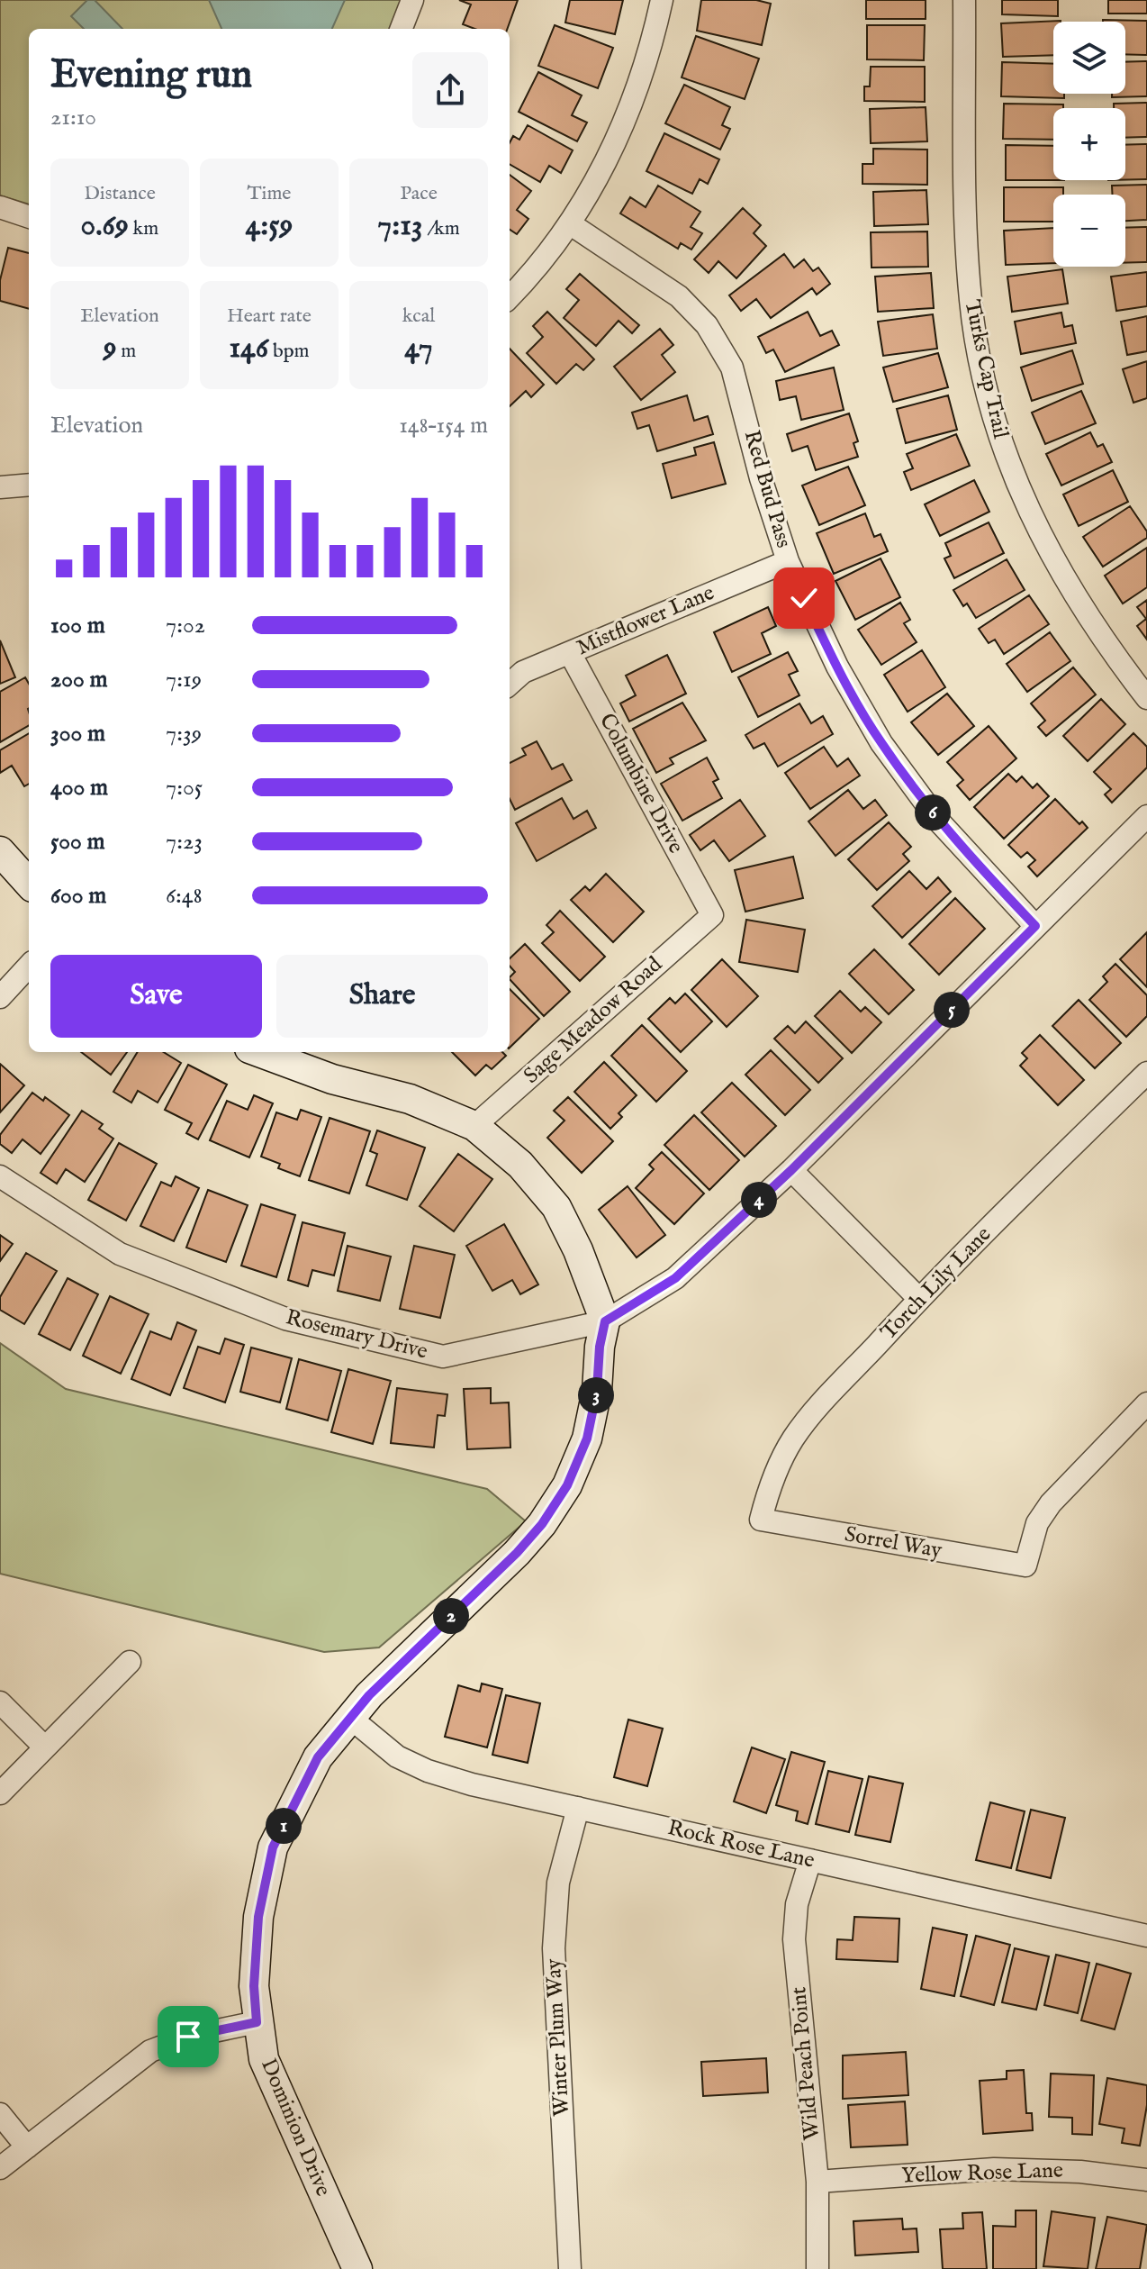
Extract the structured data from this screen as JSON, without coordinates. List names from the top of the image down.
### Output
{
  "streets": {
    "street": [
      "Turks Cap Trail",
      "Red Bud Pass",
      "Mistflower Lane",
      "Columbine Drive",
      "Sage Meadow Road",
      "Torch Lily Lane",
      "Rosemary Drive",
      "Sorrel Way",
      "Rock Rose Lane",
      "Winter Plum Way",
      "Wild Peach Point",
      "Dominion Drive",
      "Yellow Rose Lane"
    ]
  },
  "crossings": [
    ["Red Bud Pass", "Mistflower Lane"],
    ["Red Bud Pass", "Rosemary Drive"],
    ["Mistflower Lane", "Columbine Drive"],
    ["Columbine Drive", "Sage Meadow Road"],
    ["Torch Lily Lane", "Sorrel Way"],
    ["Rosemary Drive", "Dominion Drive"],
    ["Rock Rose Lane", "Winter Plum Way"],
    ["Rock Rose Lane", "Wild Peach Point"],
    ["Rock Rose Lane", "Dominion Drive"],
    ["Wild Peach Point", "Yellow Rose Lane"]
  ],
  "page": {
    "map_buttons": ["+", "−"],
    "heading": ["Evening run", "21:10"],
    "stats": [
      ["Distance", "0.69 km"],
      ["Time", "4:59"],
      ["Pace", "7:13 /km"],
      ["Elevation", "9 m"],
      ["Heart rate", "146 bpm"],
      ["kcal", "47"]
    ],
    "chart": ["Elevation", "148–154 m"],
    "list": [
      {
        "name": "100 m",
        "note": "7:02"
      },
      {
        "name": "200 m",
        "note": "7:19"
      },
      {
        "name": "300 m",
        "note": "7:39"
      },
      {
        "name": "400 m",
        "note": "7:05"
      },
      {
        "name": "500 m",
        "note": "7:23"
      },
      {
        "name": "600 m",
        "note": "6:48"
      }
    ],
    "pins": [
      "6",
      "5",
      "4",
      "3",
      "2",
      "1"
    ],
    "buttons": ["Save", "Share"]
  }
}
